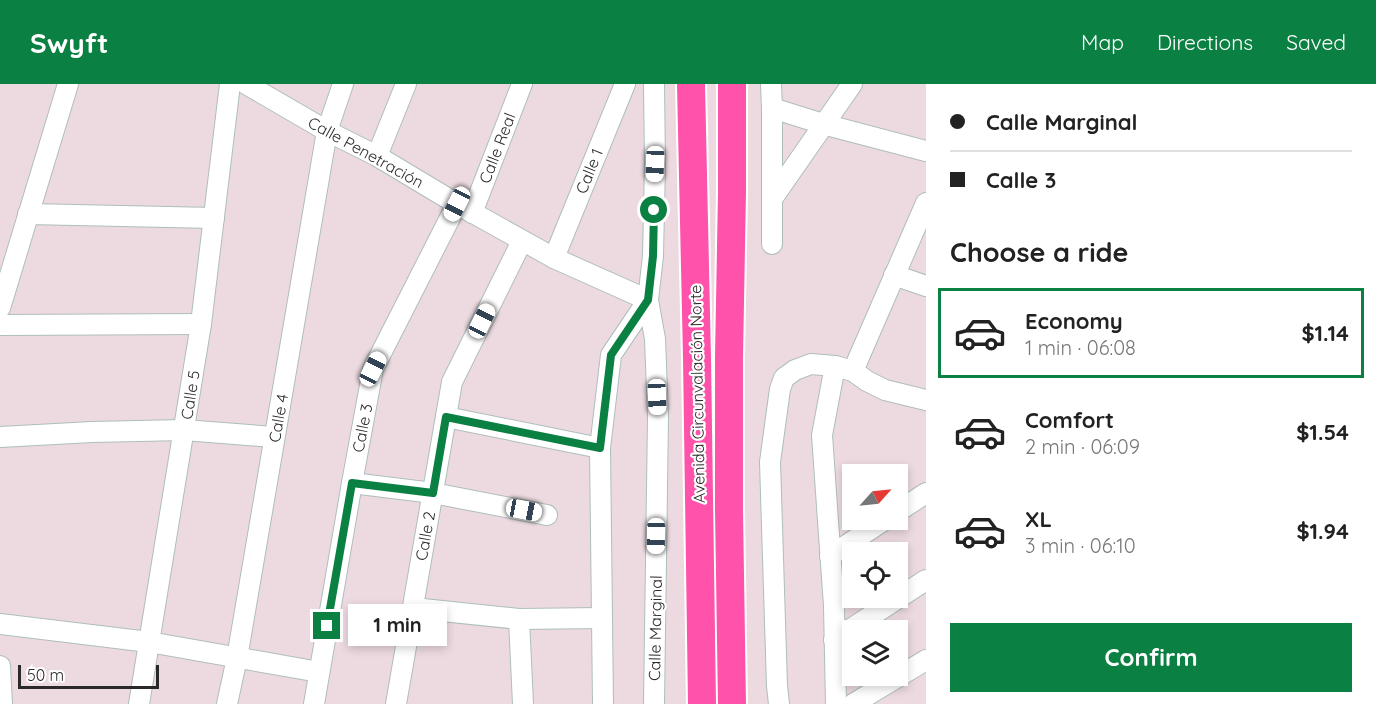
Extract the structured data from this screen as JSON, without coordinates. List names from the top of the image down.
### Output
{
  "streets": {
    "highway": ["Avenida Circunvalación Norte"],
    "street": [
      "Calle Real",
      "Calle Penetración",
      "Calle 1",
      "Calle 5",
      "Calle 4",
      "Calle 3",
      "Calle 2",
      "Calle Marginal"
    ]
  },
  "crossings": [
    ["Calle Real", "Calle Penetración"],
    ["Calle Real", "Calle 3"],
    ["Calle Penetración", "Calle 1"],
    ["Calle Penetración", "Calle 4"],
    ["Calle Penetración", "Calle 3"],
    ["Calle Penetración", "Calle 2"],
    ["Calle Penetración", "Calle Marginal"]
  ],
  "scale_bar": "50 m",
  "north": "top right",
  "page": {
    "header": "Swyft",
    "nav": ["Map", "Directions", "Saved"],
    "banner": ["Calle Marginal", "Calle 3"],
    "heading": "Choose a ride",
    "list": [
      {
        "name": "Economy",
        "note": "1 min · 06:08",
        "value": "$1.14"
      },
      {
        "name": "Comfort",
        "note": "2 min · 06:09",
        "value": "$1.54"
      },
      {
        "name": "XL",
        "note": "3 min · 06:10",
        "value": "$1.94"
      }
    ],
    "bubble": "1 min",
    "buttons": "Confirm",
    "scale": "50 m"
  }
}
